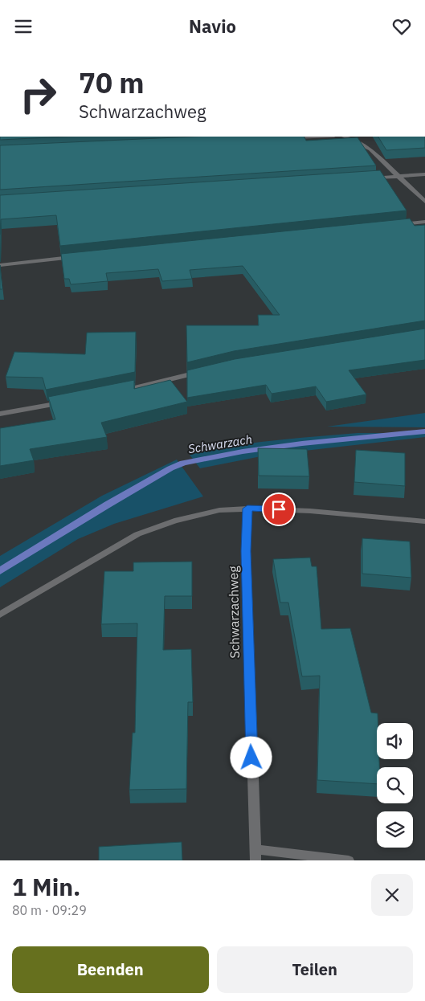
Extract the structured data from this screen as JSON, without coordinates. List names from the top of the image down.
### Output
{
  "streets": {
    "street": ["Schwarzachweg"]
  },
  "water": ["Schwarzach"],
  "page": {
    "header": "Navio",
    "turn": ["70 m", "Schwarzachweg"],
    "heading": ["1 Min.", "80 m · 09:29"],
    "buttons": ["Beenden", "Teilen"]
  }
}
